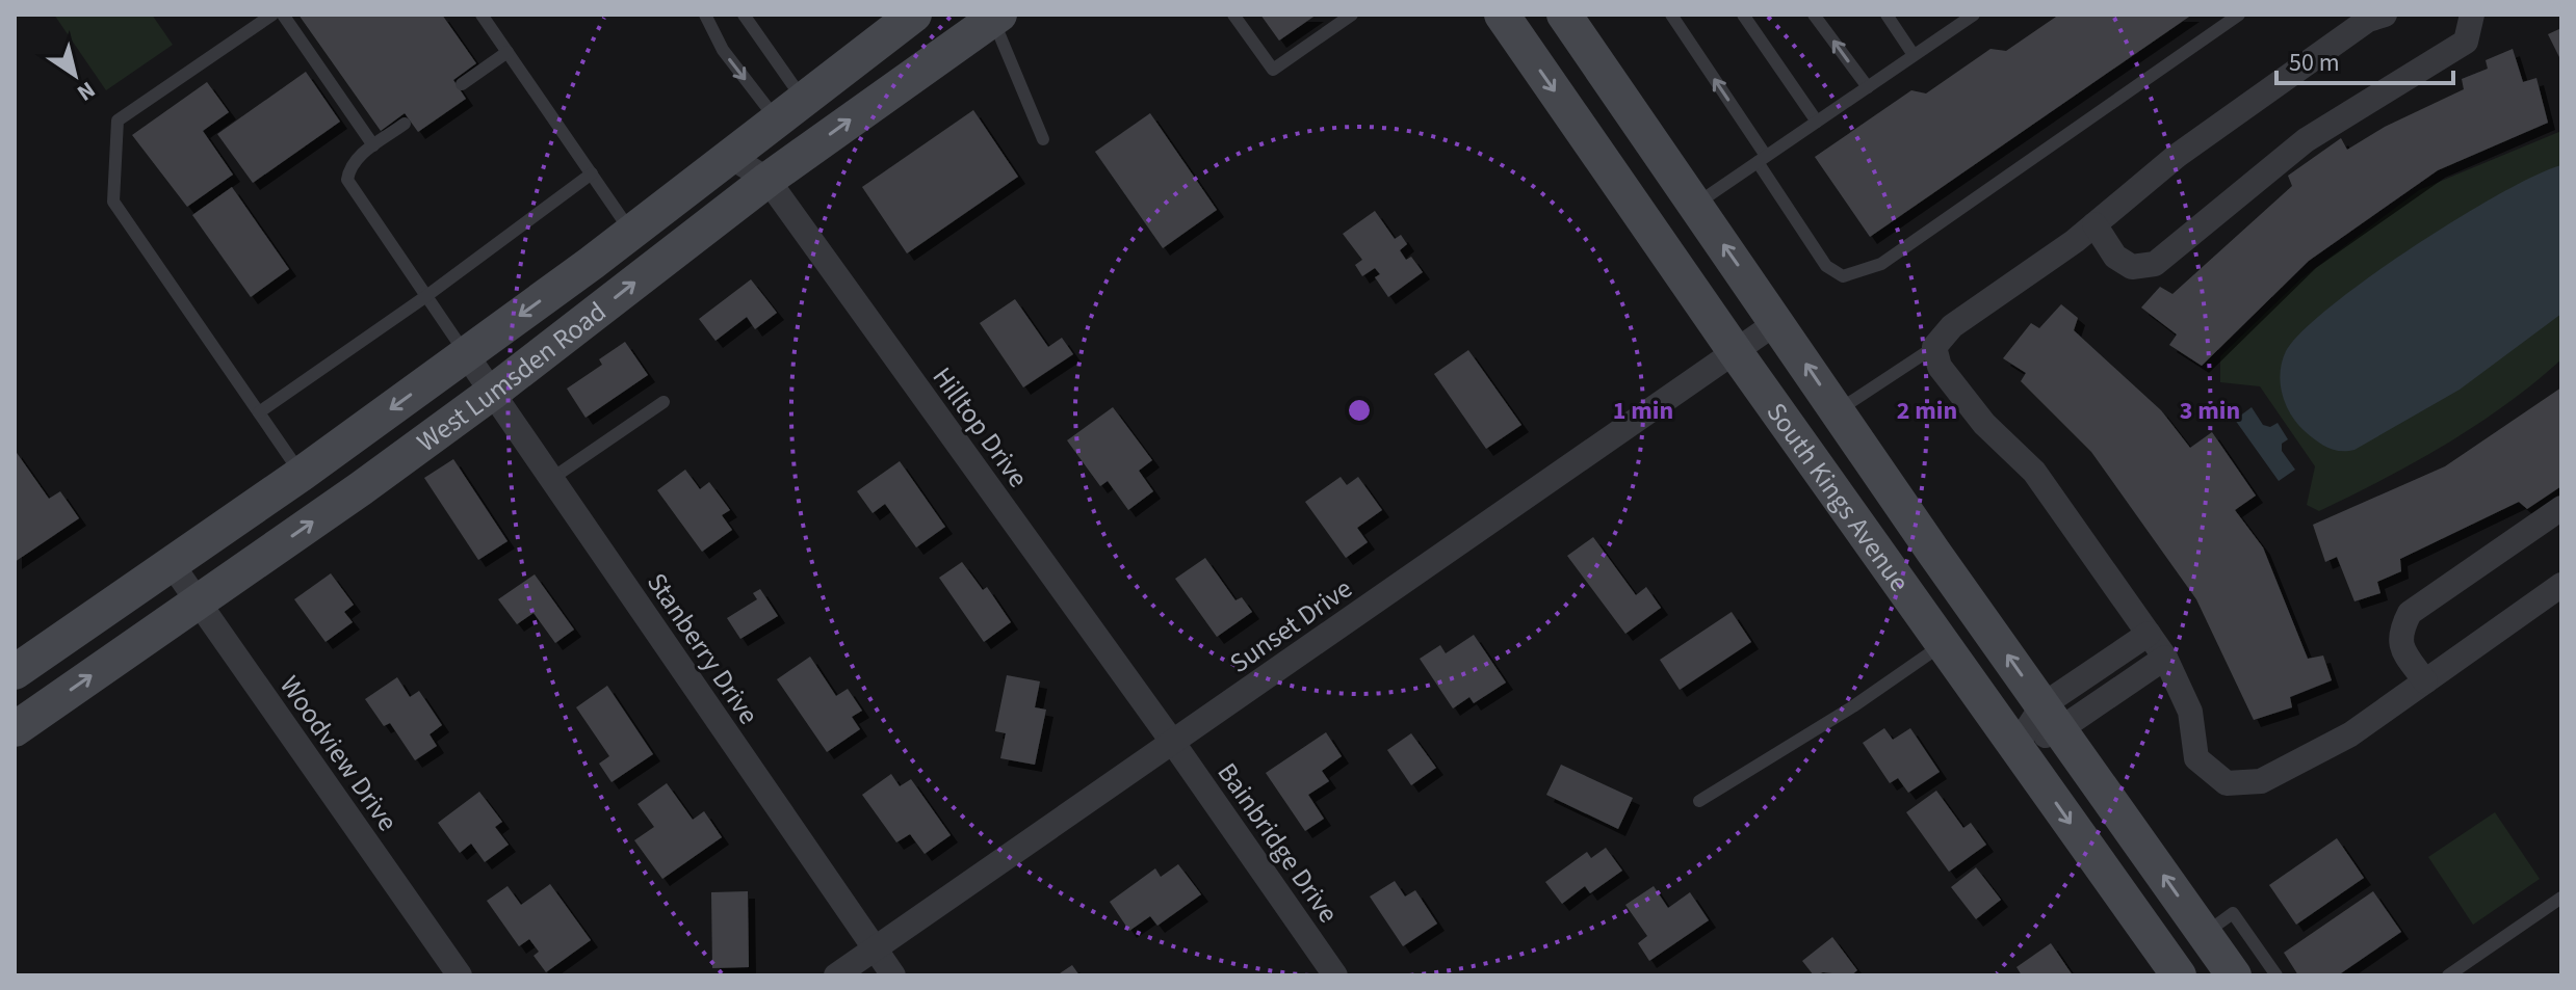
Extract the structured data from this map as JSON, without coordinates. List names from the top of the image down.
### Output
{
  "streets": {
    "main road": ["West Lumsden Road", "South Kings Avenue"],
    "street": [
      "Hilltop Drive",
      "Sunset Drive",
      "Stanberry Drive",
      "Woodview Drive",
      "Bainbridge Drive"
    ]
  },
  "crossings": [
    ["West Lumsden Road", "Hilltop Drive"],
    ["West Lumsden Road", "Stanberry Drive"],
    ["West Lumsden Road", "Woodview Drive"],
    ["Hilltop Drive", "Sunset Drive"],
    ["Hilltop Drive", "Bainbridge Drive"],
    ["South Kings Avenue", "Sunset Drive"],
    ["Sunset Drive", "Stanberry Drive"],
    ["Sunset Drive", "Bainbridge Drive"]
  ],
  "scale_bar": "50 m",
  "north": "bottom right",
  "rings": ["1 min", "2 min", "3 min"]
}
